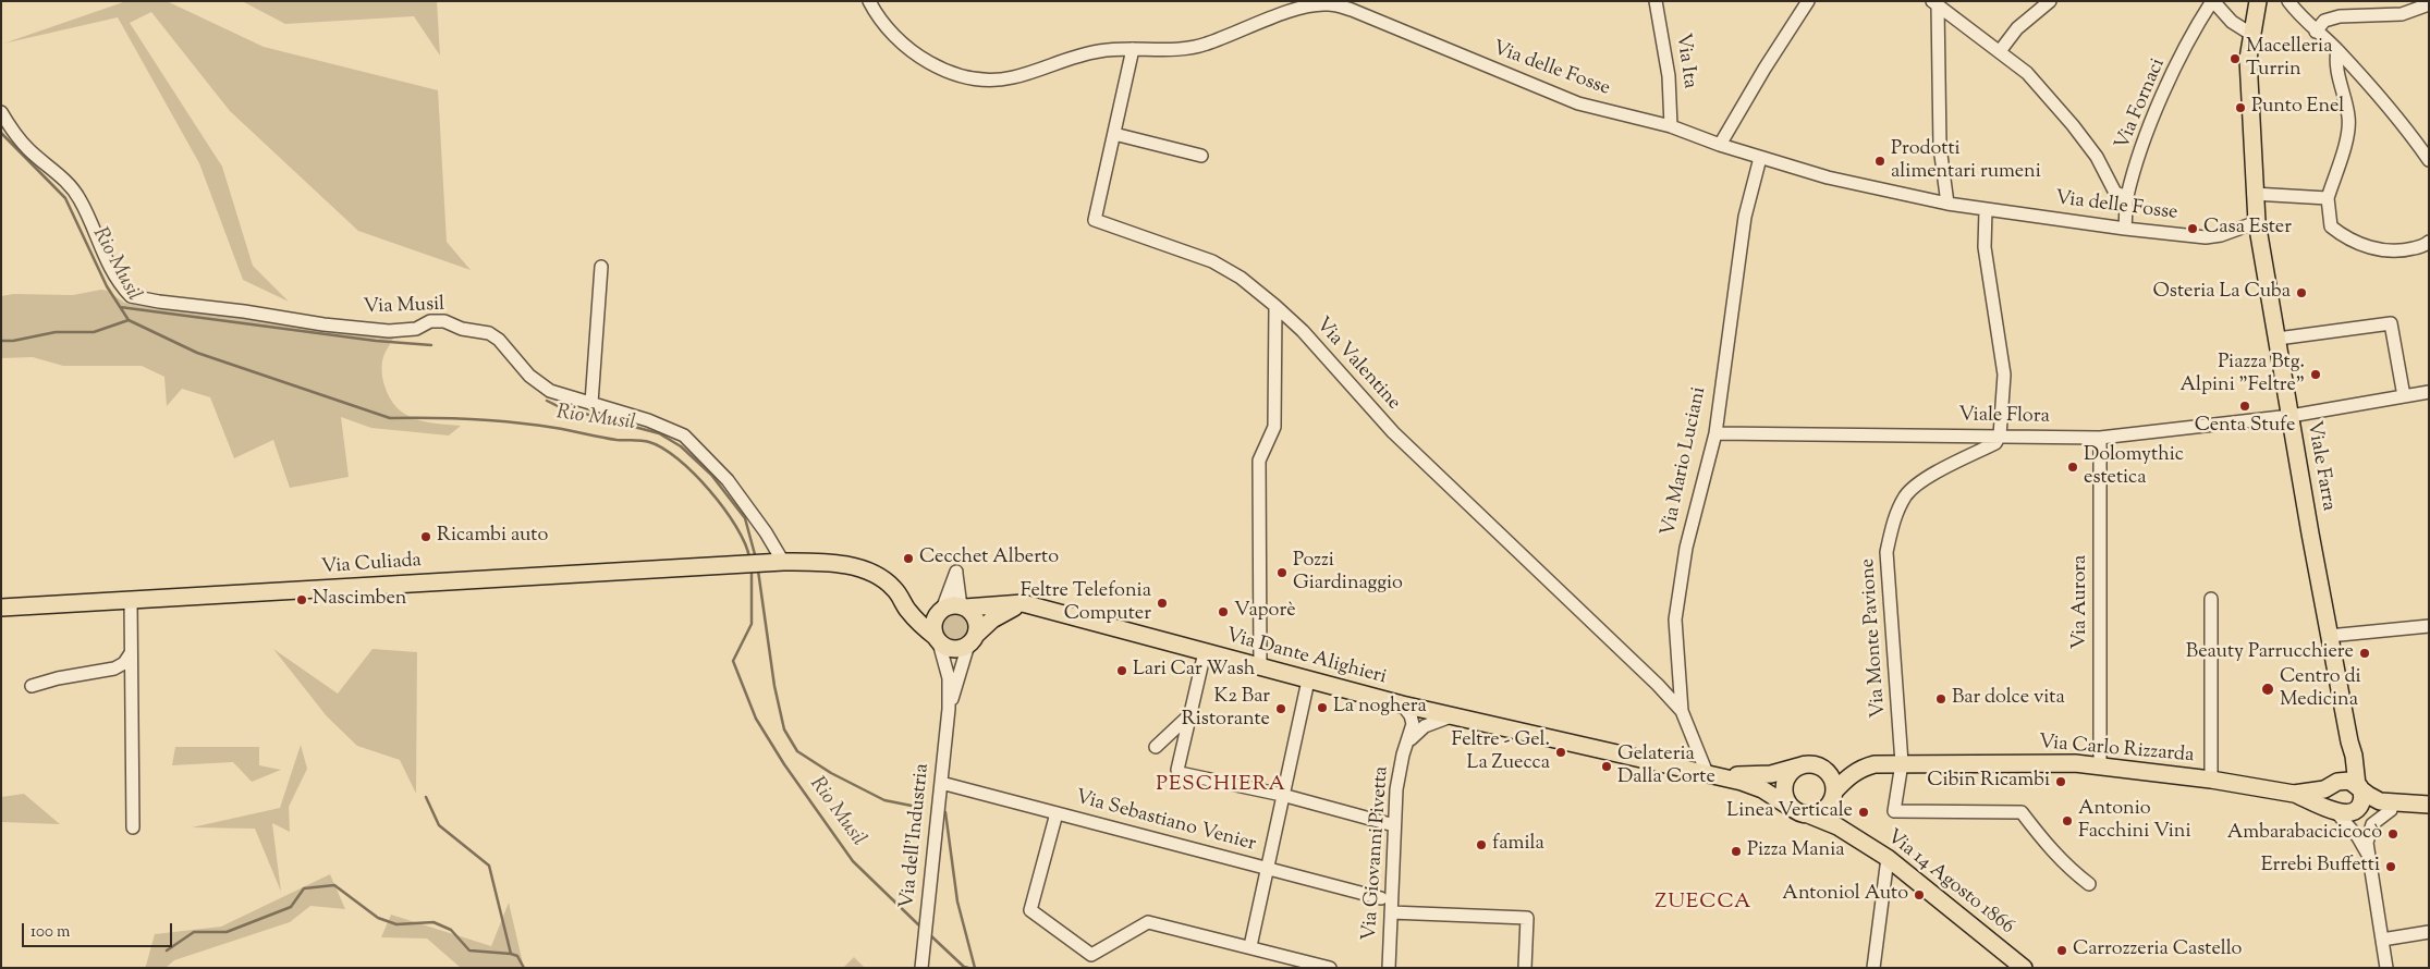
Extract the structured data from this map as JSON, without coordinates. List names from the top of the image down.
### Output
{
  "streets": {
    "main road": [
      "Viale Farra",
      "Via Culiada",
      "Via Dante Alighieri",
      "Via Carlo Rizzarda",
      "Via 14 Agosto 1866"
    ],
    "street": [
      "Via Ita",
      "Via delle Fosse",
      "Via Fornaci",
      "Via Musil",
      "Via Valentine",
      "Viale Flora",
      "Via Mario Luciani",
      "Via Aurora",
      "Via Monte Pavione",
      "Via Sebastiano Venier",
      "Via dell'Industria",
      "Via Giovanni Pivetta"
    ]
  },
  "crossings": [
    ["Via Ita", "Via delle Fosse"],
    ["Via delle Fosse", "Via Fornaci"],
    ["Via delle Fosse", "Via Valentine"],
    ["Via delle Fosse", "Via Mario Luciani"],
    ["Via delle Fosse", "Viale Farra"],
    ["Via Musil", "Via Culiada"],
    ["Via Valentine", "Via Mario Luciani"],
    ["Viale Flora", "Via Mario Luciani"],
    ["Viale Flora", "Viale Farra"],
    ["Viale Flora", "Via Aurora"],
    ["Viale Flora", "Via Monte Pavione"],
    ["Via Mario Luciani", "Via Dante Alighieri"],
    ["Viale Farra", "Via Carlo Rizzarda"],
    ["Via Culiada", "Via Dante Alighieri"],
    ["Via Culiada", "Via dell'Industria"],
    ["Via Aurora", "Via Carlo Rizzarda"],
    ["Via Monte Pavione", "Via Carlo Rizzarda"],
    ["Via Dante Alighieri", "Via Carlo Rizzarda"],
    ["Via Dante Alighieri", "Via dell'Industria"],
    ["Via Dante Alighieri", "Via Giovanni Pivetta"],
    ["Via Dante Alighieri", "Via 14 Agosto 1866"],
    ["Via Carlo Rizzarda", "Via 14 Agosto 1866"],
    ["Via Sebastiano Venier", "Via dell'Industria"]
  ],
  "districts": ["PESCHIERA", "ZUECCA"],
  "water": ["Rio Musil"],
  "places": [
    "Macelleria Turrin",
    "Punto Enel",
    "Prodotti alimentari rumeni",
    "Casa Ester",
    "Osteria La Cuba",
    "Piazza Btg. Alpini \"Feltre\"",
    "Centa Stufe",
    "Dolomythic estetica",
    "Ricambi auto",
    "Cecchet Alberto",
    "Pozzi Giardinaggio",
    "Nascimben",
    "Feltre Telefonia Computer",
    "Vaporè",
    "Beauty Parrucchiere",
    "Lari Car Wash",
    "Centro di Medicina",
    "Bar dolce vita",
    "La noghera",
    "K2 Bar Ristorante",
    "Feltre - Gel. La Zuecca",
    "Gelateria Dalla Corte",
    "Cibin Ricambi",
    "Linea Verticale",
    "Antonio Facchini Vini",
    "Ambarabacicicocò",
    "famila",
    "Pizza Mania",
    "Errebi Buffetti",
    "Antoniol Auto",
    "Carrozzeria Castello"
  ],
  "scale_bar": "100 m"
}
